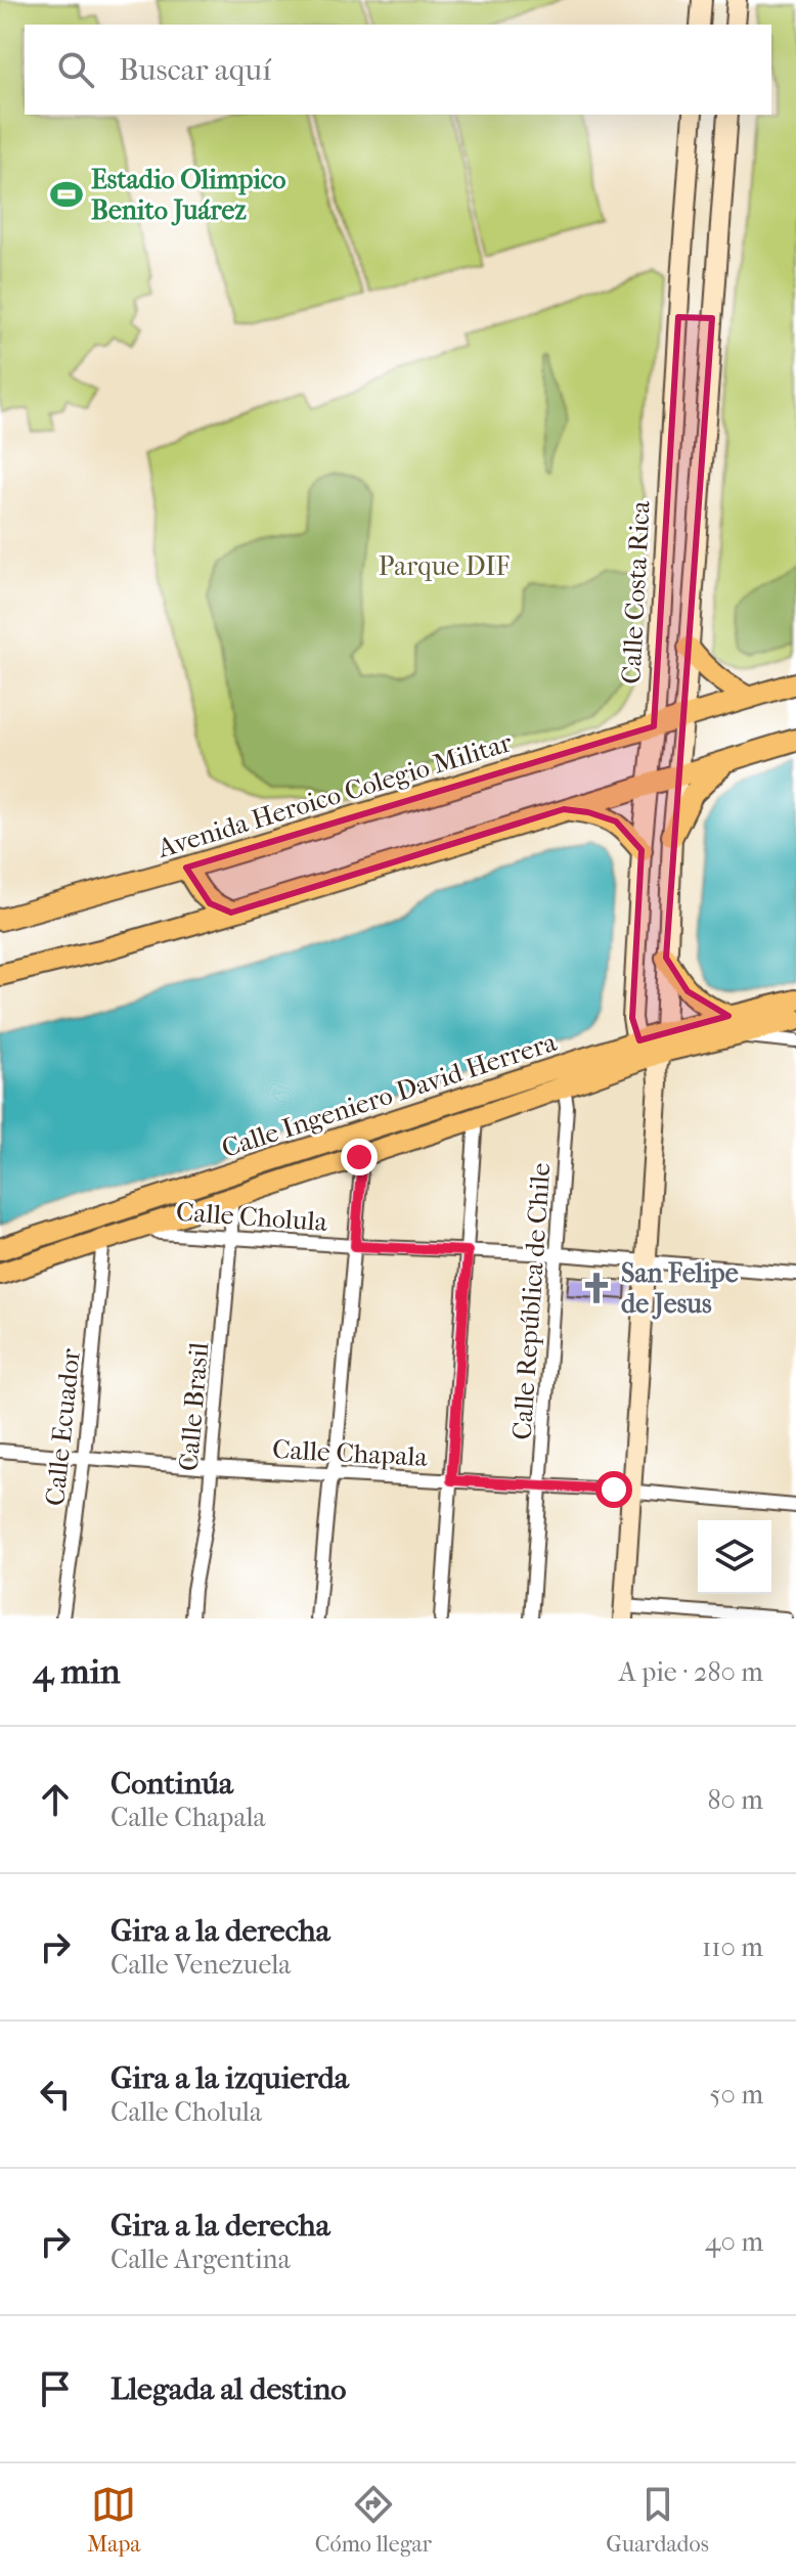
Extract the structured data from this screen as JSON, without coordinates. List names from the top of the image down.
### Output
{
  "streets": {
    "main road": ["Calle Costa Rica", "Avenida Heroico Colegio Militar", "Calle Ingeniero David Herrera"],
    "street": [
      "Calle Cholula",
      "Calle República de Chile",
      "Calle Brasil",
      "Calle Ecuador",
      "Calle Chapala"
    ]
  },
  "crossings": [
    ["Calle Costa Rica", "Avenida Heroico Colegio Militar"],
    ["Calle Costa Rica", "Calle Ingeniero David Herrera"],
    ["Calle Costa Rica", "Calle Cholula"],
    ["Calle Costa Rica", "Calle Chapala"],
    ["Calle Ingeniero David Herrera", "Calle Cholula"],
    ["Calle Ingeniero David Herrera", "Calle República de Chile"],
    ["Calle Ingeniero David Herrera", "Calle Brasil"],
    ["Calle Ingeniero David Herrera", "Calle Ecuador"],
    ["Calle Cholula", "Calle República de Chile"],
    ["Calle Cholula", "Calle Brasil"],
    ["Calle República de Chile", "Calle Chapala"],
    ["Calle Brasil", "Calle Chapala"],
    ["Calle Ecuador", "Calle Chapala"]
  ],
  "parks": ["Parque DIF"],
  "places": {
    "sports": ["Estadio Olimpico Benito Juárez"],
    "church": ["San Felipe de Jesus"]
  },
  "page": {
    "search": "Buscar aquí",
    "heading": ["4 min", "A pie · 280 m"],
    "list": [
      ["Continúa", "Calle Chapala", "80 m"],
      ["Gira a la derecha", "Calle Venezuela", "110 m"],
      ["Gira a la izquierda", "Calle Cholula", "50 m"],
      ["Gira a la derecha", "Calle Argentina", "40 m"],
      "Llegada al destino"
    ],
    "nav": ["Mapa", "Cómo llegar", "Guardados"]
  }
}
